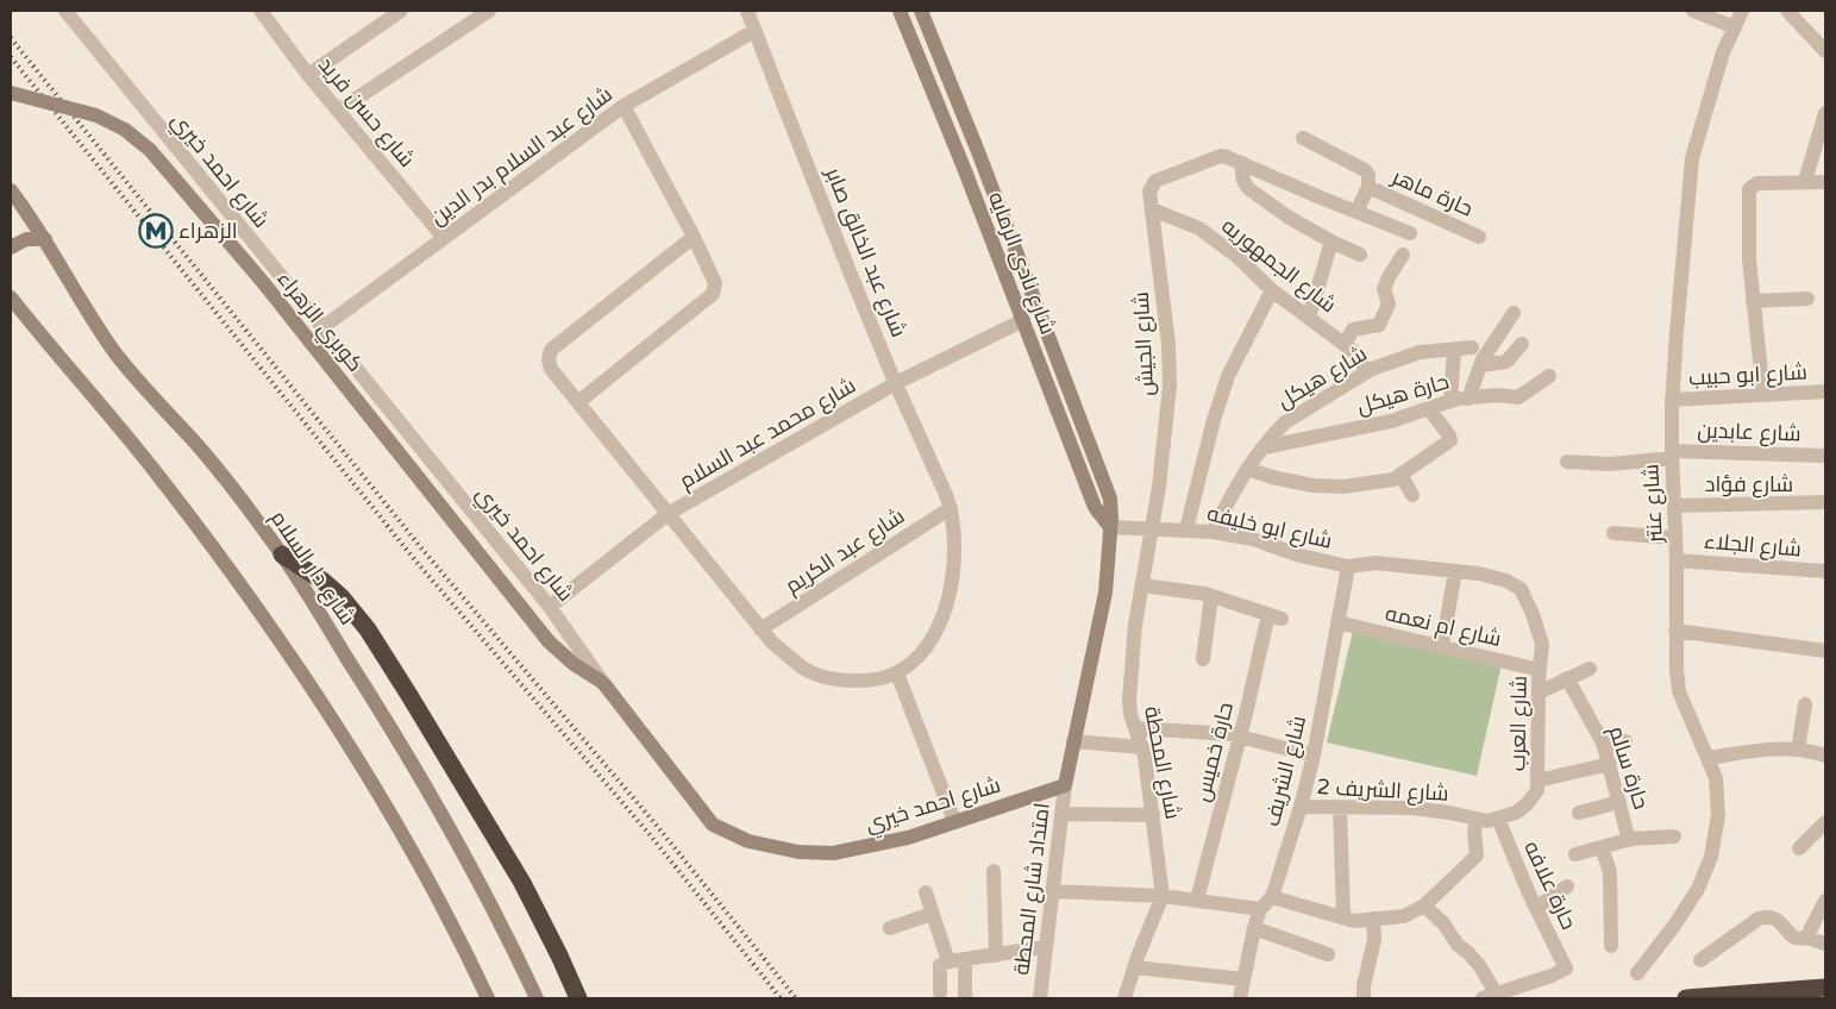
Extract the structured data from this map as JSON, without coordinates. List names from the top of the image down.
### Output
{
  "streets": {
    "main road": [
      "شارع احمد خيري",
      "شارع نادى الرمايه",
      "كوبري الزهراء",
      "شارع دار السلام"
    ],
    "street": [
      "شارع حسن فريد",
      "شارع عبد السلام بدر الدين",
      "حارة ماهر",
      "شارع عبد الخالق صابر",
      "شارع الجمهوريه",
      "شارع الجيش",
      "شارع ابو حبيب",
      "شارع هيكل",
      "حارة هيكل",
      "شارع عابدين",
      "شارع محمد عبد السلام",
      "شارع فؤاد",
      "شارع عنتر",
      "شارع ابو خليفه",
      "شارع الجلاء",
      "شارع عبد الكريم",
      "شارع ام نعمه",
      "شارع العرب",
      "حارة خميس",
      "شارع المحطة",
      "حارة سالم",
      "شارع الشريف",
      "شارع الشريف 2",
      "حارة علافه",
      "امتداد شارع المحطة"
    ]
  },
  "crossings": [
    ["شارع حسن فريد", "شارع عبد السلام بدر الدين"],
    ["شارع عبد السلام بدر الدين", "شارع احمد خيري"],
    ["شارع عبد السلام بدر الدين", "شارع عبد الخالق صابر"],
    ["شارع احمد خيري", "شارع نادى الرمايه"],
    ["شارع احمد خيري", "كوبري الزهراء"],
    ["شارع احمد خيري", "شارع محمد عبد السلام"],
    ["شارع احمد خيري", "امتداد شارع المحطة"],
    ["شارع عبد الخالق صابر", "شارع محمد عبد السلام"],
    ["شارع عبد الخالق صابر", "شارع عبد الكريم"],
    ["شارع نادى الرمايه", "شارع محمد عبد السلام"],
    ["شارع نادى الرمايه", "شارع ابو خليفه"],
    ["شارع نادى الرمايه", "امتداد شارع المحطة"],
    ["شارع الجمهوريه", "شارع الجيش"],
    ["شارع الجمهوريه", "شارع هيكل"],
    ["شارع الجيش", "شارع ابو خليفه"],
    ["شارع الجيش", "شارع المحطة"],
    ["شارع ابو حبيب", "شارع عنتر"],
    ["شارع هيكل", "حارة هيكل"],
    ["شارع هيكل", "شارع ابو خليفه"],
    ["شارع عابدين", "شارع عنتر"],
    ["شارع فؤاد", "شارع عنتر"],
    ["شارع عنتر", "شارع الجلاء"],
    ["شارع ابو خليفه", "شارع العرب"],
    ["شارع ابو خليفه", "شارع المحطة"],
    ["شارع ابو خليفه", "شارع الشريف"],
    ["شارع ام نعمه", "شارع العرب"],
    ["شارع ام نعمه", "شارع الشريف"],
    ["شارع العرب", "شارع الشريف 2"],
    ["شارع العرب", "حارة علافه"],
    ["شارع الشريف", "شارع الشريف 2"],
    ["شارع الشريف 2", "حارة علافه"]
  ],
  "places": {
    "metro station": ["الزهراء"]
  }
}
